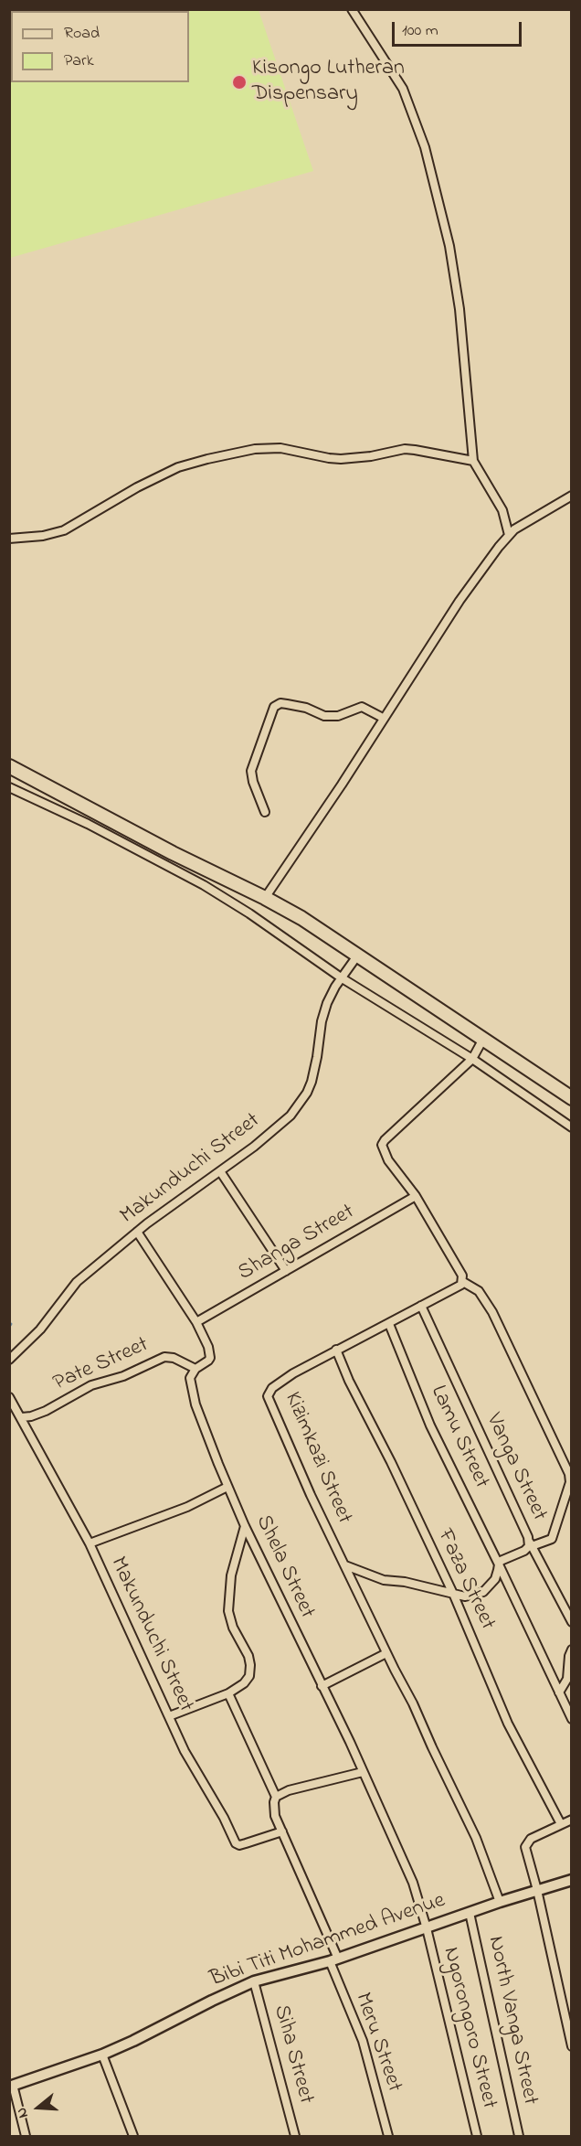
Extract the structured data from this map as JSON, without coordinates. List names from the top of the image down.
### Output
{
  "streets": {
    "street": [
      "Makunduchi Street",
      "Shanga Street",
      "Pate Street",
      "Lamu Street",
      "Kizimkazi Street",
      "Vanga Street",
      "Shela Street",
      "Faza Street",
      "Bibi Titi Mohammed Avenue",
      "North Vanga Street",
      "Ngorongoro Street",
      "Meru Street",
      "Siha Street"
    ]
  },
  "crossings": [
    ["Makunduchi Street", "Pate Street"],
    ["Makunduchi Street", "Shela Street"],
    ["Makunduchi Street", "Meru Street"],
    ["Shanga Street", "Shela Street"],
    ["Pate Street", "Shela Street"],
    ["Lamu Street", "Kizimkazi Street"],
    ["Lamu Street", "Vanga Street"],
    ["Kizimkazi Street", "Vanga Street"],
    ["Kizimkazi Street", "Faza Street"],
    ["Kizimkazi Street", "Bibi Titi Mohammed Avenue"],
    ["Shela Street", "Bibi Titi Mohammed Avenue"],
    ["Shela Street", "Ngorongoro Street"],
    ["Bibi Titi Mohammed Avenue", "North Vanga Street"],
    ["Bibi Titi Mohammed Avenue", "Ngorongoro Street"],
    ["Bibi Titi Mohammed Avenue", "Meru Street"],
    ["Bibi Titi Mohammed Avenue", "Siha Street"]
  ],
  "places": ["Kisongo Lutheran Dispensary"],
  "legend": ["Road", "Park"],
  "scale_bar": "100 m",
  "north": "left"
}
